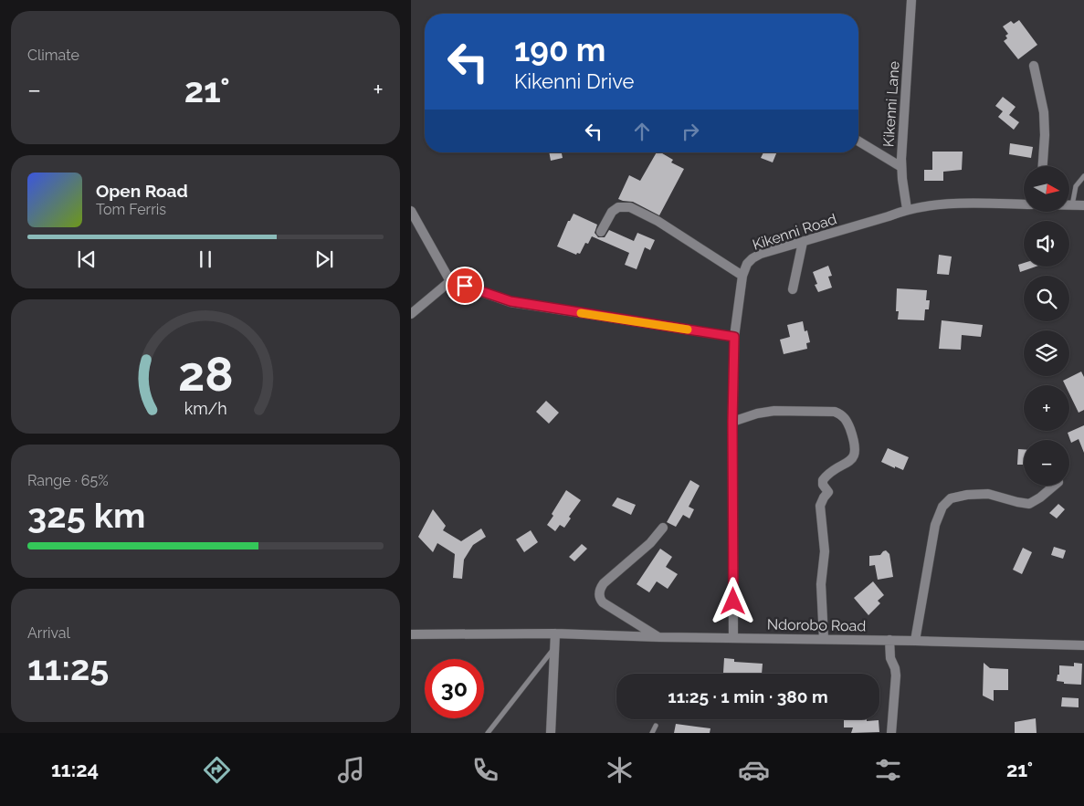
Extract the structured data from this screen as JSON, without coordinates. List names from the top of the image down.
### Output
{
  "streets": {
    "street": ["Kikenni Lane", "Kikenni Road", "Ndorobo Road"]
  },
  "crossings": [
    ["Kikenni Lane", "Kikenni Road"],
    ["Kikenni Road", "Ndorobo Road"]
  ],
  "north": "right",
  "page": {
    "tile": [
      "Climate",
      ["Range · 65%", "325 km"],
      ["Arrival", "11:25"]
    ],
    "turn": ["190 m", "Kikenni Drive"],
    "heat": ["−", "21°", "+"],
    "map_buttons": ["+", "−"],
    "song": ["Open Road", "Tom Ferris"],
    "limit": "30",
    "trip": "11:25 · 1 min · 380 m",
    "tabs": ["11:24", "21°"],
    "gauge": ["28", "km/h"]
  }
}
